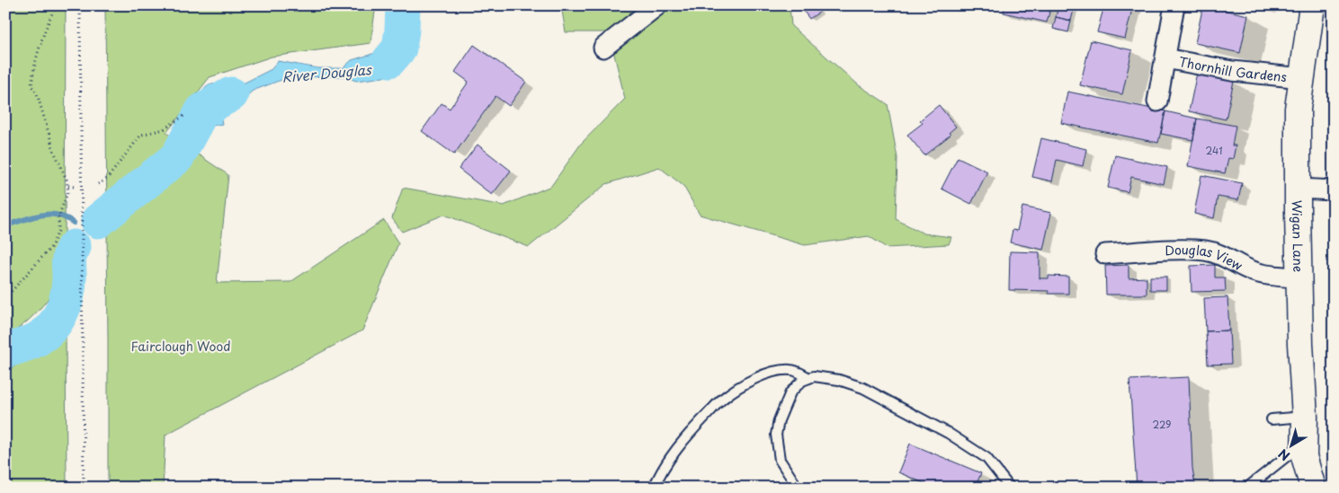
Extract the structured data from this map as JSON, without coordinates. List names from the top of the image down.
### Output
{
  "streets": {
    "highway": ["Wigan Lane"],
    "street": ["Thornhill Gardens", "Douglas View"]
  },
  "crossings": [
    ["Thornhill Gardens", "Wigan Lane"],
    ["Wigan Lane", "Douglas View"]
  ],
  "water": ["River Douglas"],
  "parks": ["Fairclough Wood"],
  "house_numbers": ["241", "229"],
  "north": "bottom left"
}
